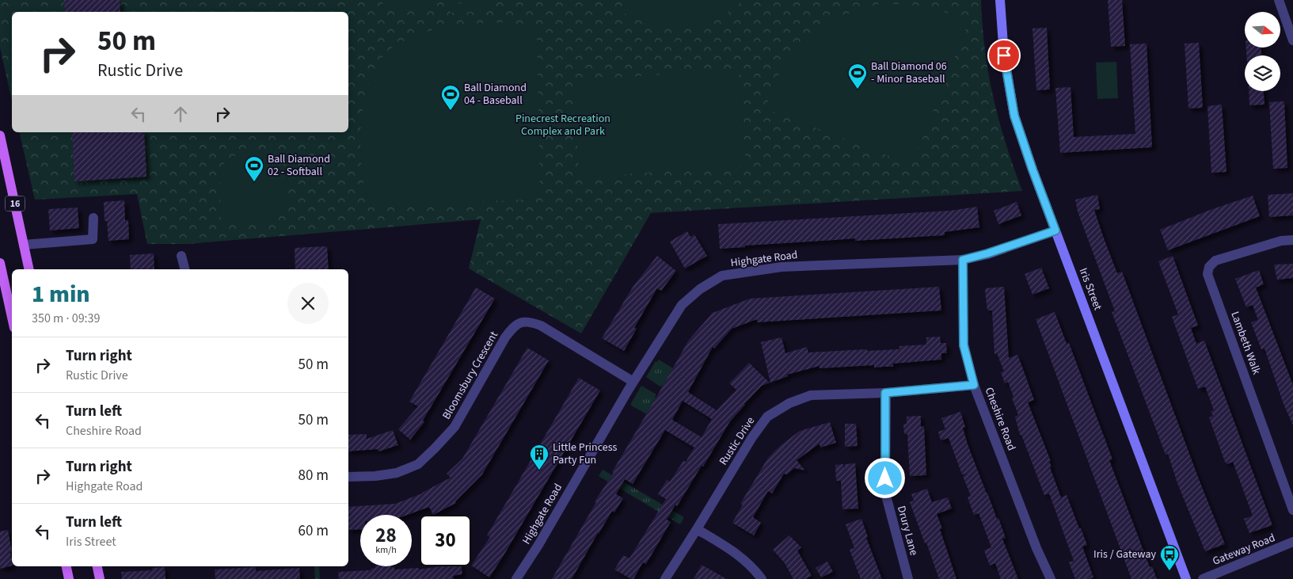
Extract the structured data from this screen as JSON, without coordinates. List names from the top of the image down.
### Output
{
  "streets": {
    "main road": ["16"],
    "street": [
      "Highgate Road",
      "Iris Street",
      "Lambeth Walk",
      "Bloomsbury Crescent",
      "Cheshire Road",
      "Rustic Drive",
      "Drury Lane",
      "Gateway Road"
    ]
  },
  "crossings": [
    ["Highgate Road", "Iris Street"],
    ["Highgate Road", "Bloomsbury Crescent"],
    ["Highgate Road", "Cheshire Road"],
    ["Cheshire Road", "Rustic Drive"],
    ["Rustic Drive", "Drury Lane"]
  ],
  "parks": ["Pinecrest Recreation Complex and Park"],
  "places": {
    "sports": ["Ball Diamond 06 - Minor Baseball", "Ball Diamond 04 - Baseball", "Ball Diamond 02 - Softball"],
    "building": ["Little Princess Party Fun"],
    "bus stop": ["Iris / Gateway"]
  },
  "north": "right",
  "page": {
    "turn": ["50 m", "Rustic Drive"],
    "heading": ["1 min", "350 m · 09:39"],
    "list": [
      {
        "name": "Turn right",
        "note": "Rustic Drive",
        "value": "50 m"
      },
      {
        "name": "Turn left",
        "note": "Cheshire Road",
        "value": "50 m"
      },
      {
        "name": "Turn right",
        "note": "Highgate Road",
        "value": "80 m"
      },
      {
        "name": "Turn left",
        "note": "Iris Street",
        "value": "60 m"
      }
    ],
    "speed": "28 km/h",
    "limit": "30"
  }
}
